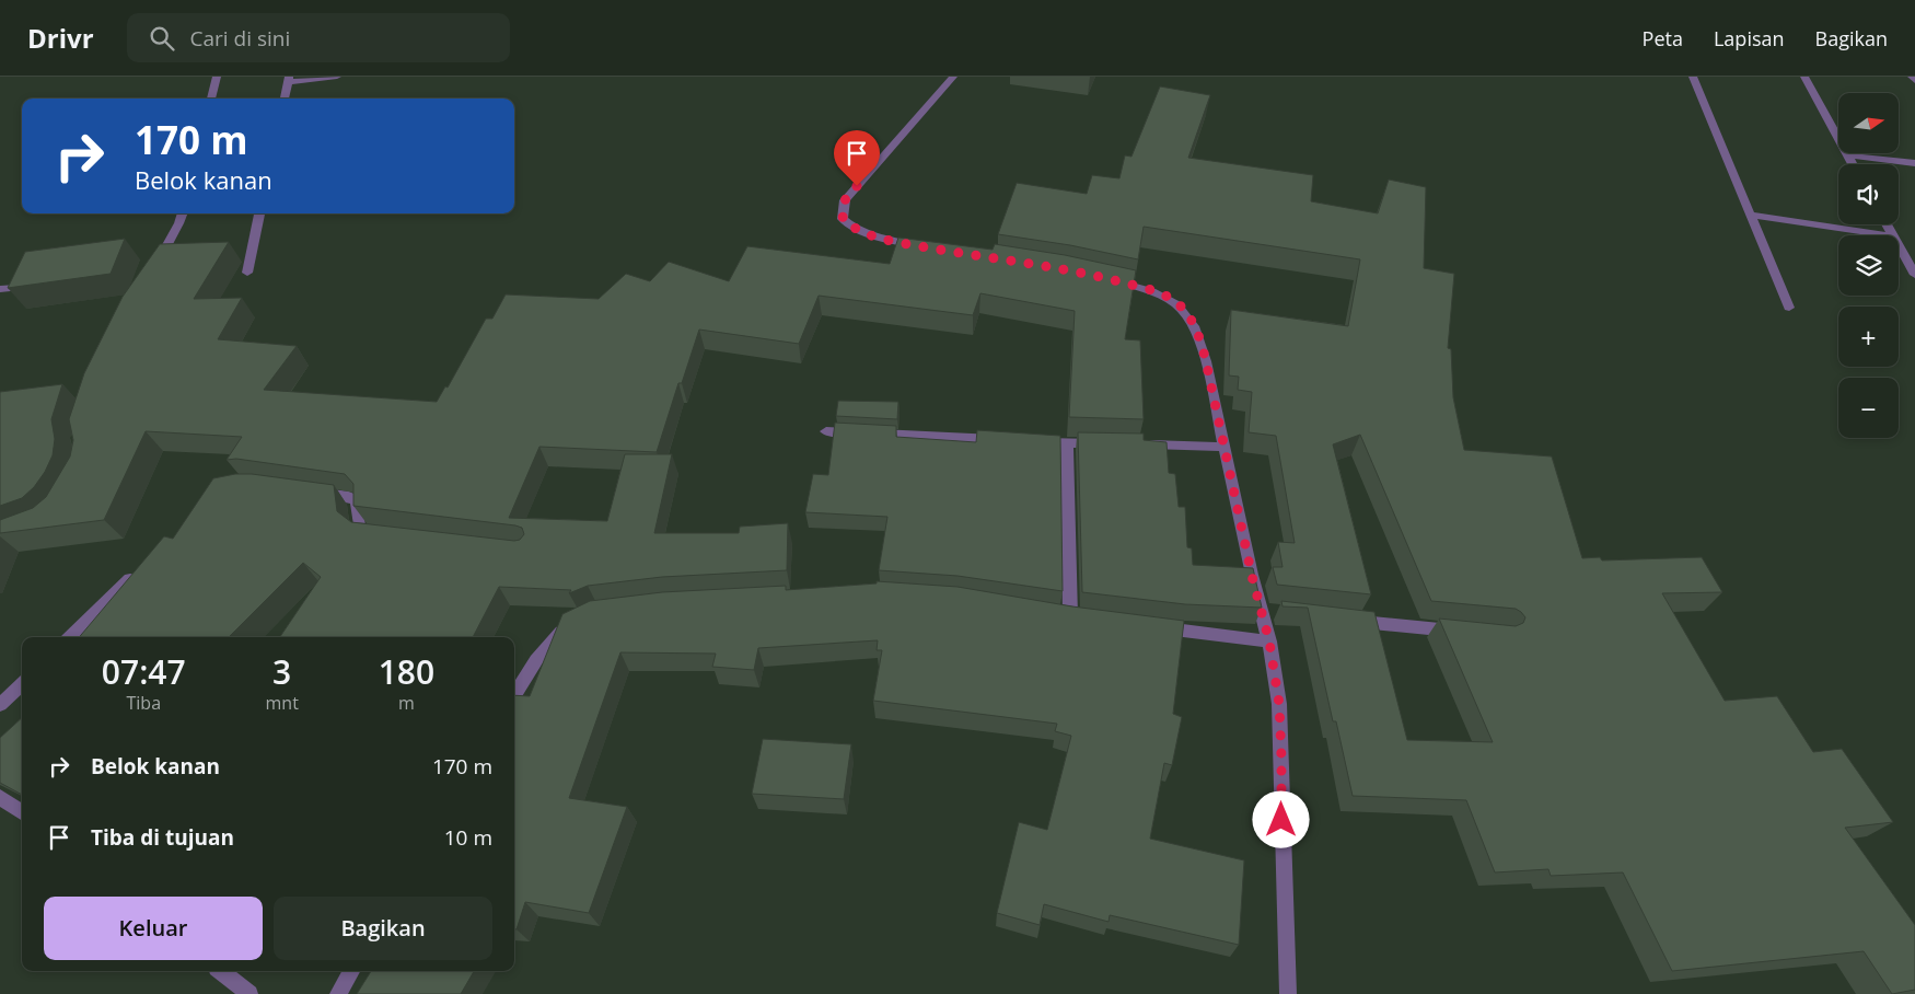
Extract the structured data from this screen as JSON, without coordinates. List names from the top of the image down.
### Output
{
  "north": "right",
  "page": {
    "header": "Drivr",
    "search": "Cari di sini",
    "nav": ["Peta", "Lapisan", "Bagikan"],
    "map_buttons": ["+", "−"],
    "turn": ["170 m", "Belok kanan"],
    "eta": [
      "07:47",
      "Tiba",
      "3",
      "mnt",
      "180",
      "m"
    ],
    "list": [
      {
        "name": "Belok kanan",
        "value": "170 m"
      },
      {
        "name": "Tiba di tujuan",
        "value": "10 m"
      }
    ],
    "buttons": ["Keluar", "Bagikan"]
  }
}
